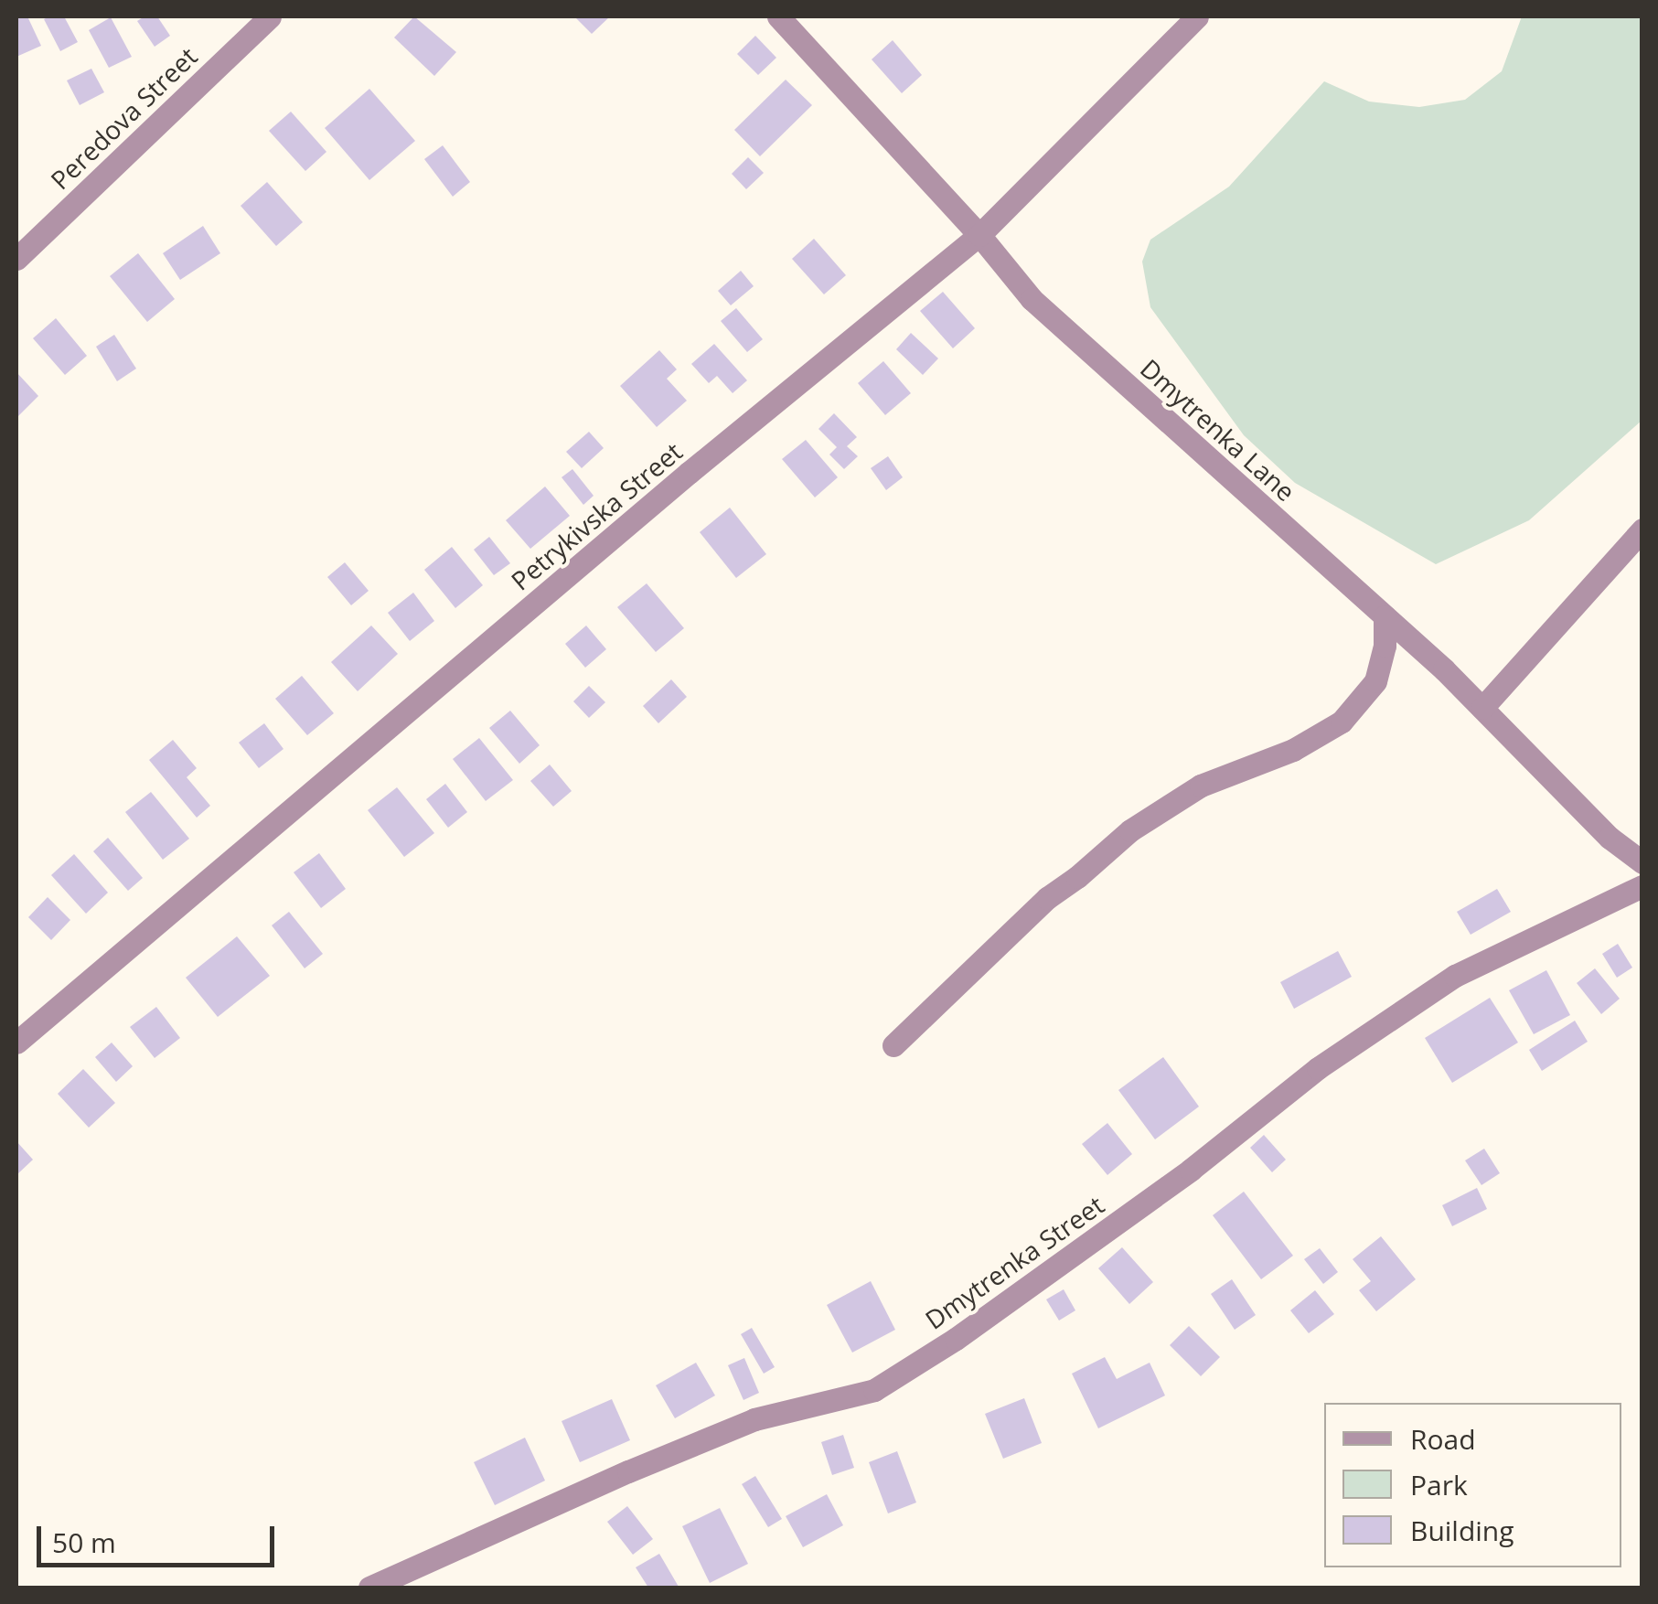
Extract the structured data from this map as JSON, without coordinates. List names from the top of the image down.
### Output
{
  "streets": {
    "street": [
      "Peredova Street",
      "Dmytrenka Lane",
      "Petrykivska Street",
      "Dmytrenka Street"
    ]
  },
  "crossings": [
    ["Dmytrenka Lane", "Petrykivska Street"]
  ],
  "legend": ["Road", "Park", "Building"],
  "scale_bar": "50 m"
}
